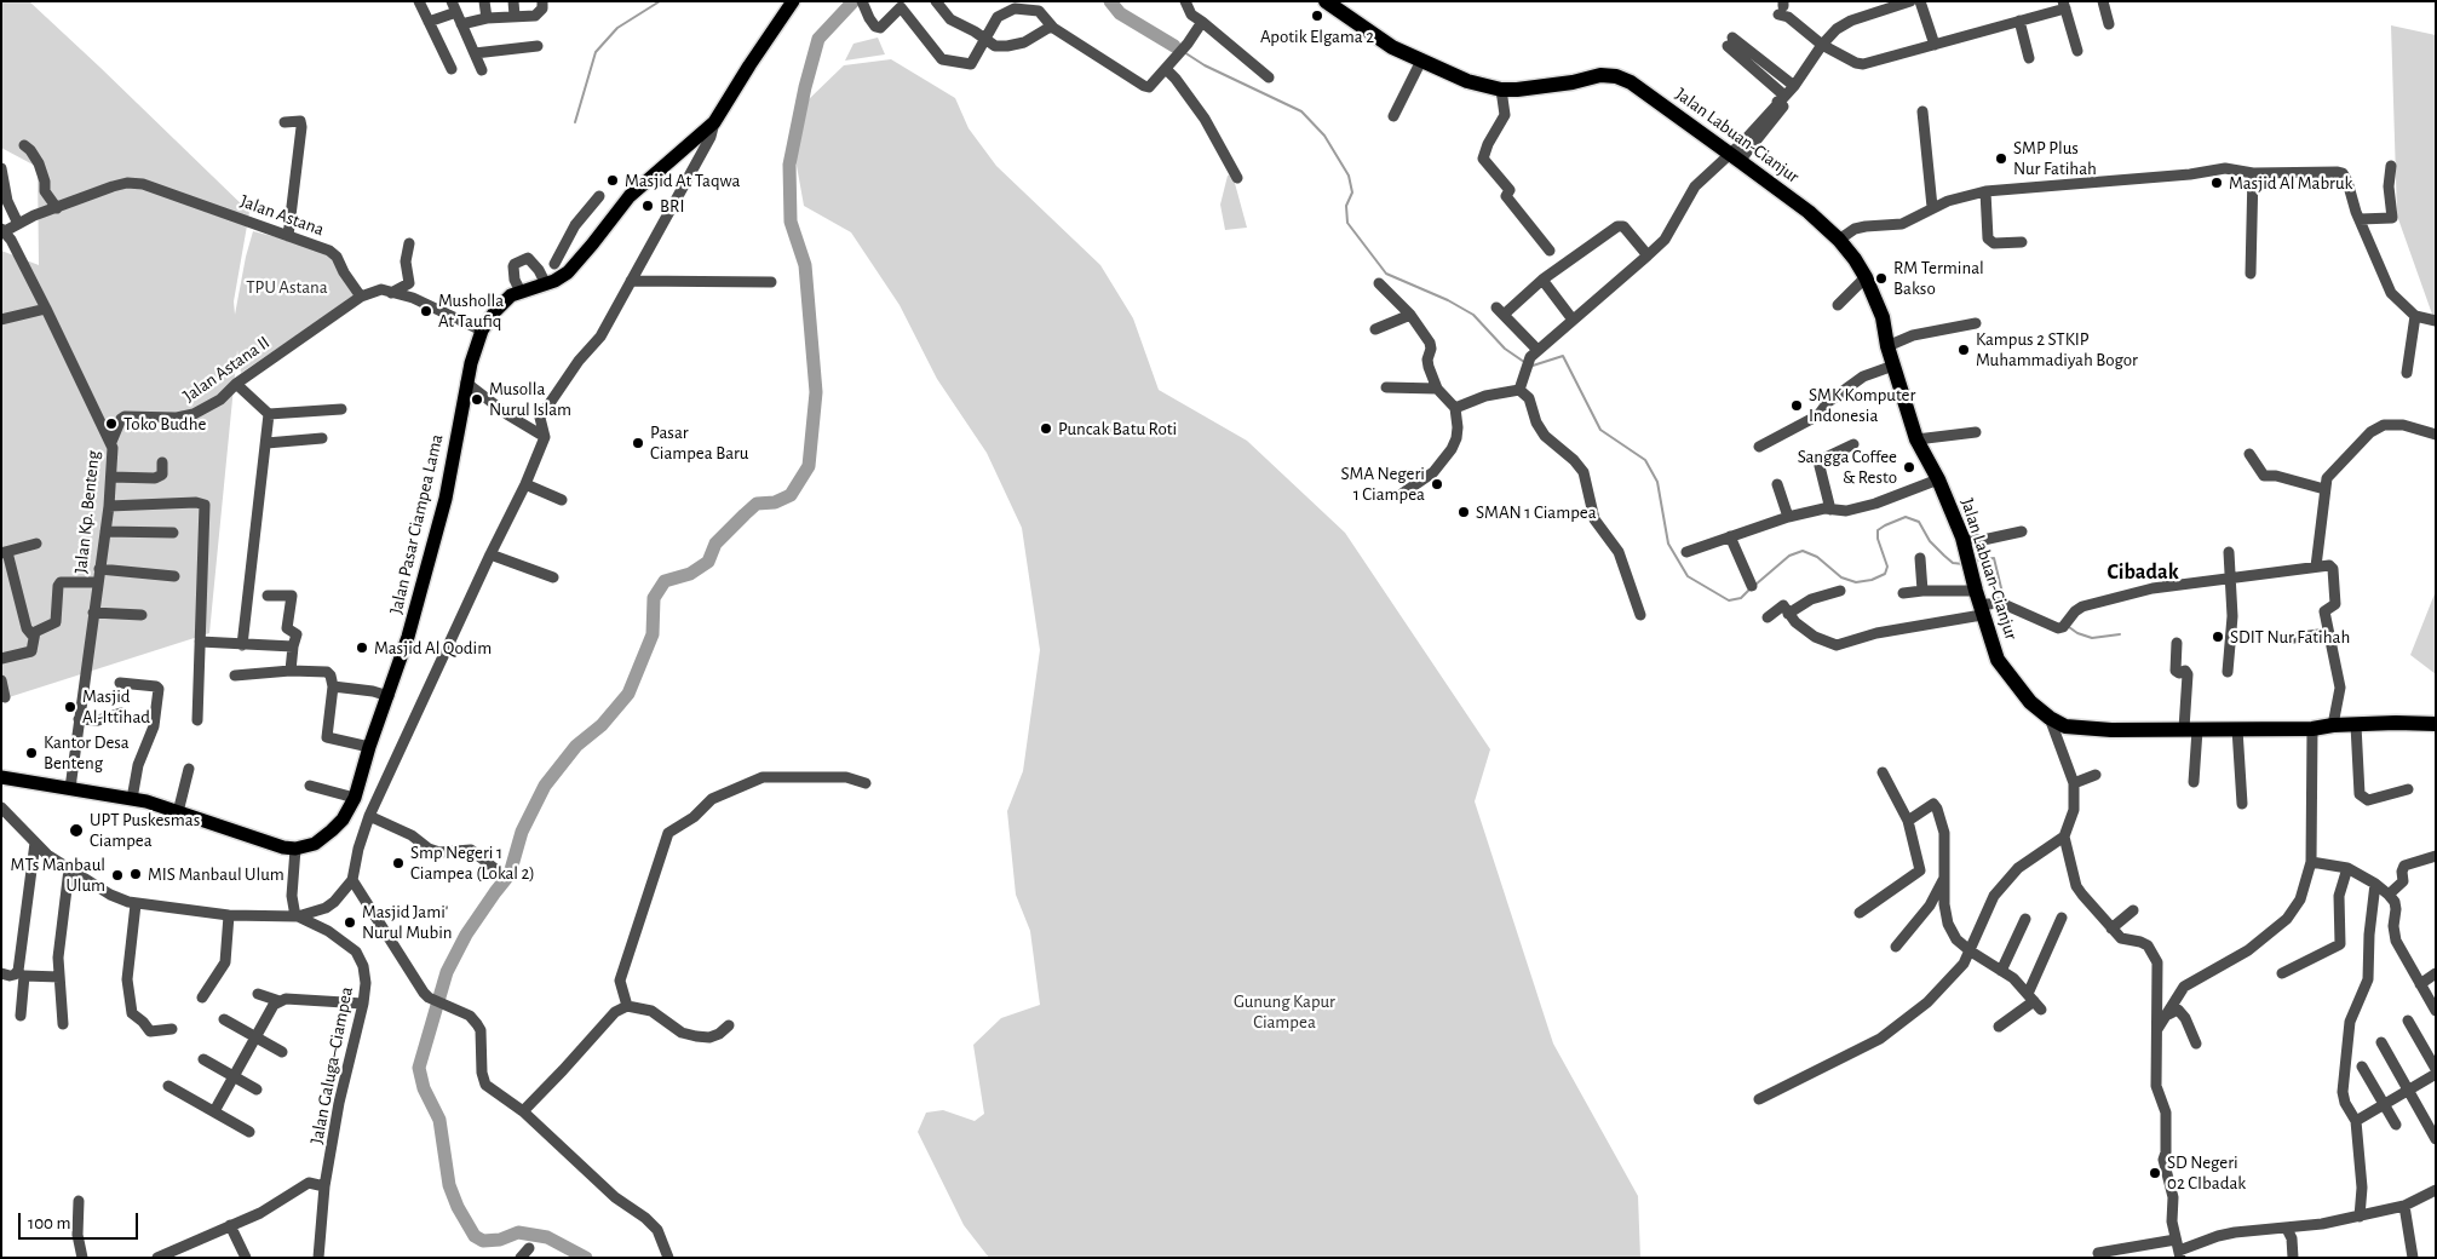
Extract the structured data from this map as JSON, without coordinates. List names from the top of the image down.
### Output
{
  "streets": {
    "highway": ["Jalan Labuan-Cianjur"],
    "main road": ["Jalan Pasar Ciampea Lama"],
    "street": [
      "Jalan Astana",
      "Jalan Astana II",
      "Jalan Kp. Benteng",
      "Jalan Galuga–Ciampea"
    ]
  },
  "crossings": [
    ["Jalan Astana", "Jalan Astana II"],
    ["Jalan Astana", "Jalan Kp. Benteng"],
    ["Jalan Astana II", "Jalan Kp. Benteng"]
  ],
  "districts": ["Cibadak"],
  "parks": ["TPU Astana", "Gunung Kapur Ciampea"],
  "places": [
    "Apotik Elgama 2",
    "SMP Plus Nur Fatihah",
    "Masjid At Taqwa",
    "Masjid Al Mabruk",
    "BRI",
    "RM Terminal Bakso",
    "Musholla At Taufiq",
    "Kampus 2 STKIP Muhammadiyah Bogor",
    "Musolla Nurul Islam",
    "SMK Komputer Indonesia",
    "Toko Budhe",
    "Puncak Batu Roti",
    "Pasar Ciampea Baru",
    "Sangga Coffee & Resto",
    "SMA Negeri 1 Ciampea",
    "SMAN 1 Ciampea",
    "SDIT Nur Fatihah",
    "Masjid Al Qodim",
    "Masjid Al-Ittihad",
    "Kantor Desa Benteng",
    "UPT Puskesmas Ciampea",
    "Smp Negeri 1 Ciampea (Lokal 2)",
    "MIS Manbaul Ulum",
    "MTs Manbaul Ulum",
    "Masjid Jami' Nurul Mubin",
    "SD Negeri 02 CIbadak"
  ],
  "scale_bar": "100 m"
}
